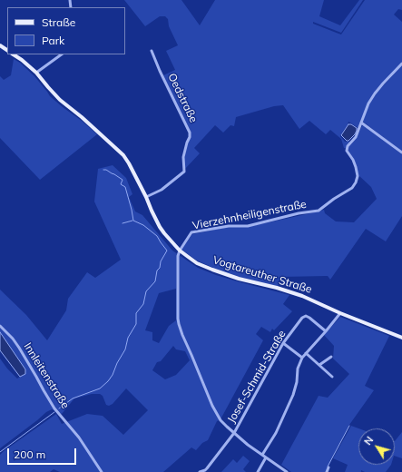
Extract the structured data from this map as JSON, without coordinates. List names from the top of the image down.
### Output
{
  "streets": {
    "main road": ["Vogtareuther Straße"],
    "street": [
      "Oedstraße",
      "Vierzehnheiligenstraße",
      "Innleitenstraße",
      "Josef-Schmid-Straße"
    ]
  },
  "crossings": [
    ["Oedstraße", "Vogtareuther Straße"],
    ["Vierzehnheiligenstraße", "Vogtareuther Straße"]
  ],
  "legend": ["Straße", "Park"],
  "scale_bar": "200 m",
  "north": "top left"
}
